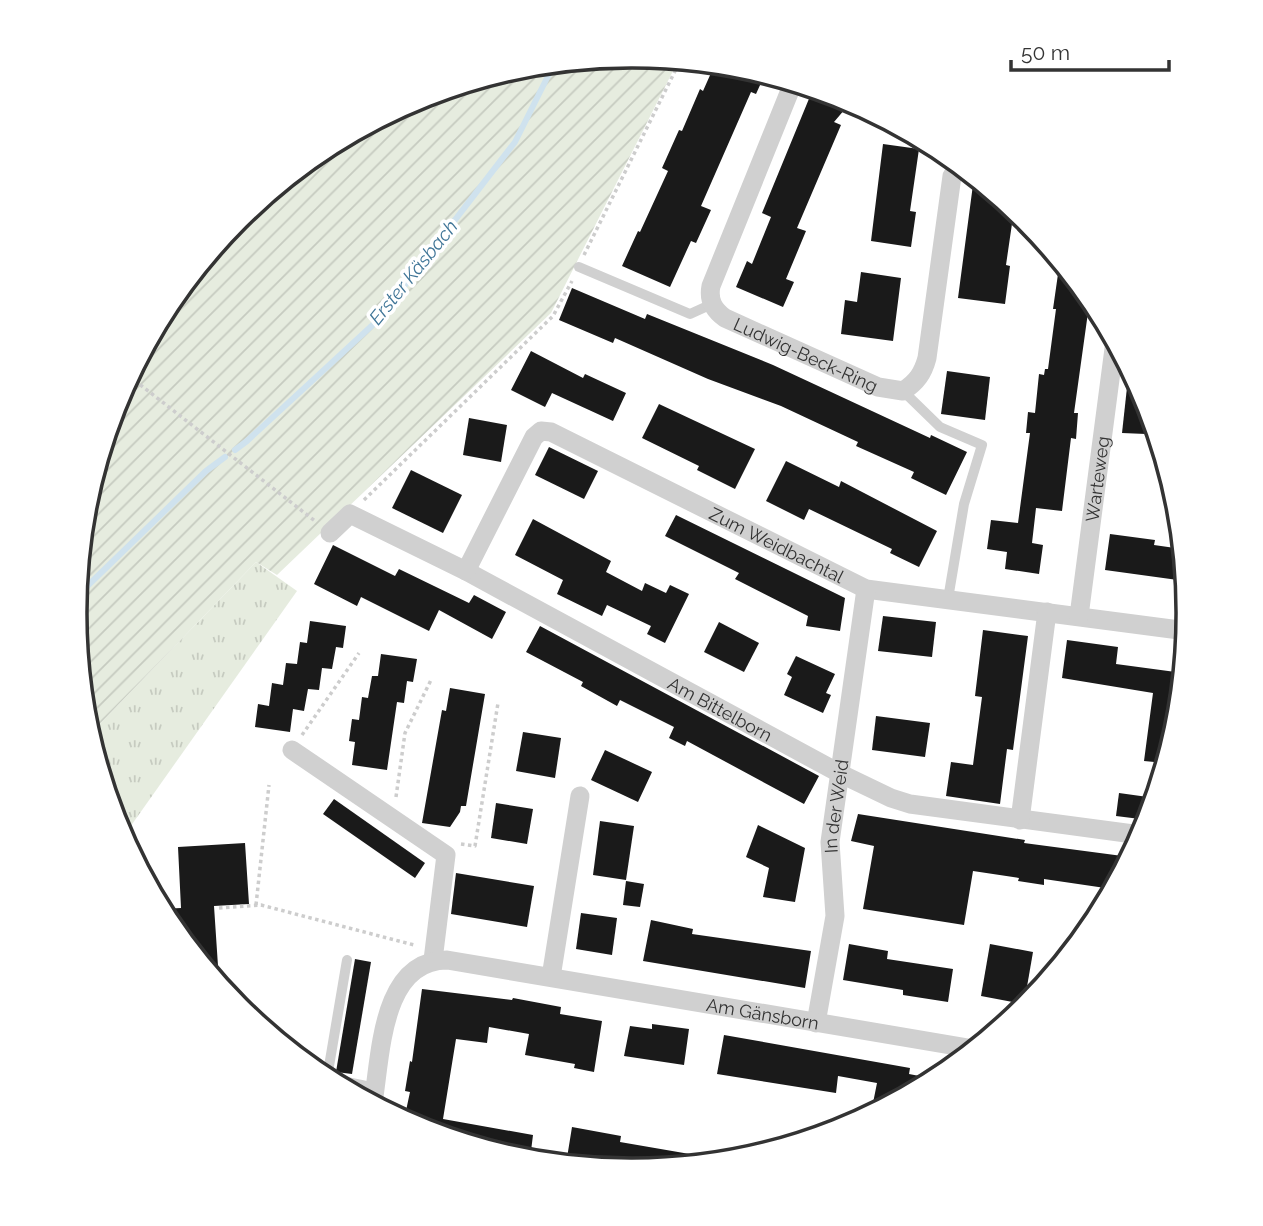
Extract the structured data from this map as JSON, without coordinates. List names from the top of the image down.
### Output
{
  "streets": {
    "street": [
      "Ludwig-Beck-Ring",
      "Warteweg",
      "Zum Weidbachtal",
      "Am Bittelborn",
      "In der Weid",
      "Am Gänsborn"
    ]
  },
  "crossings": [
    ["Warteweg", "Zum Weidbachtal"],
    ["Zum Weidbachtal", "Am Bittelborn"],
    ["Zum Weidbachtal", "In der Weid"],
    ["Am Bittelborn", "In der Weid"],
    ["In der Weid", "Am Gänsborn"]
  ],
  "water": ["Erster Käsbach"],
  "scale_bar": "50 m"
}
